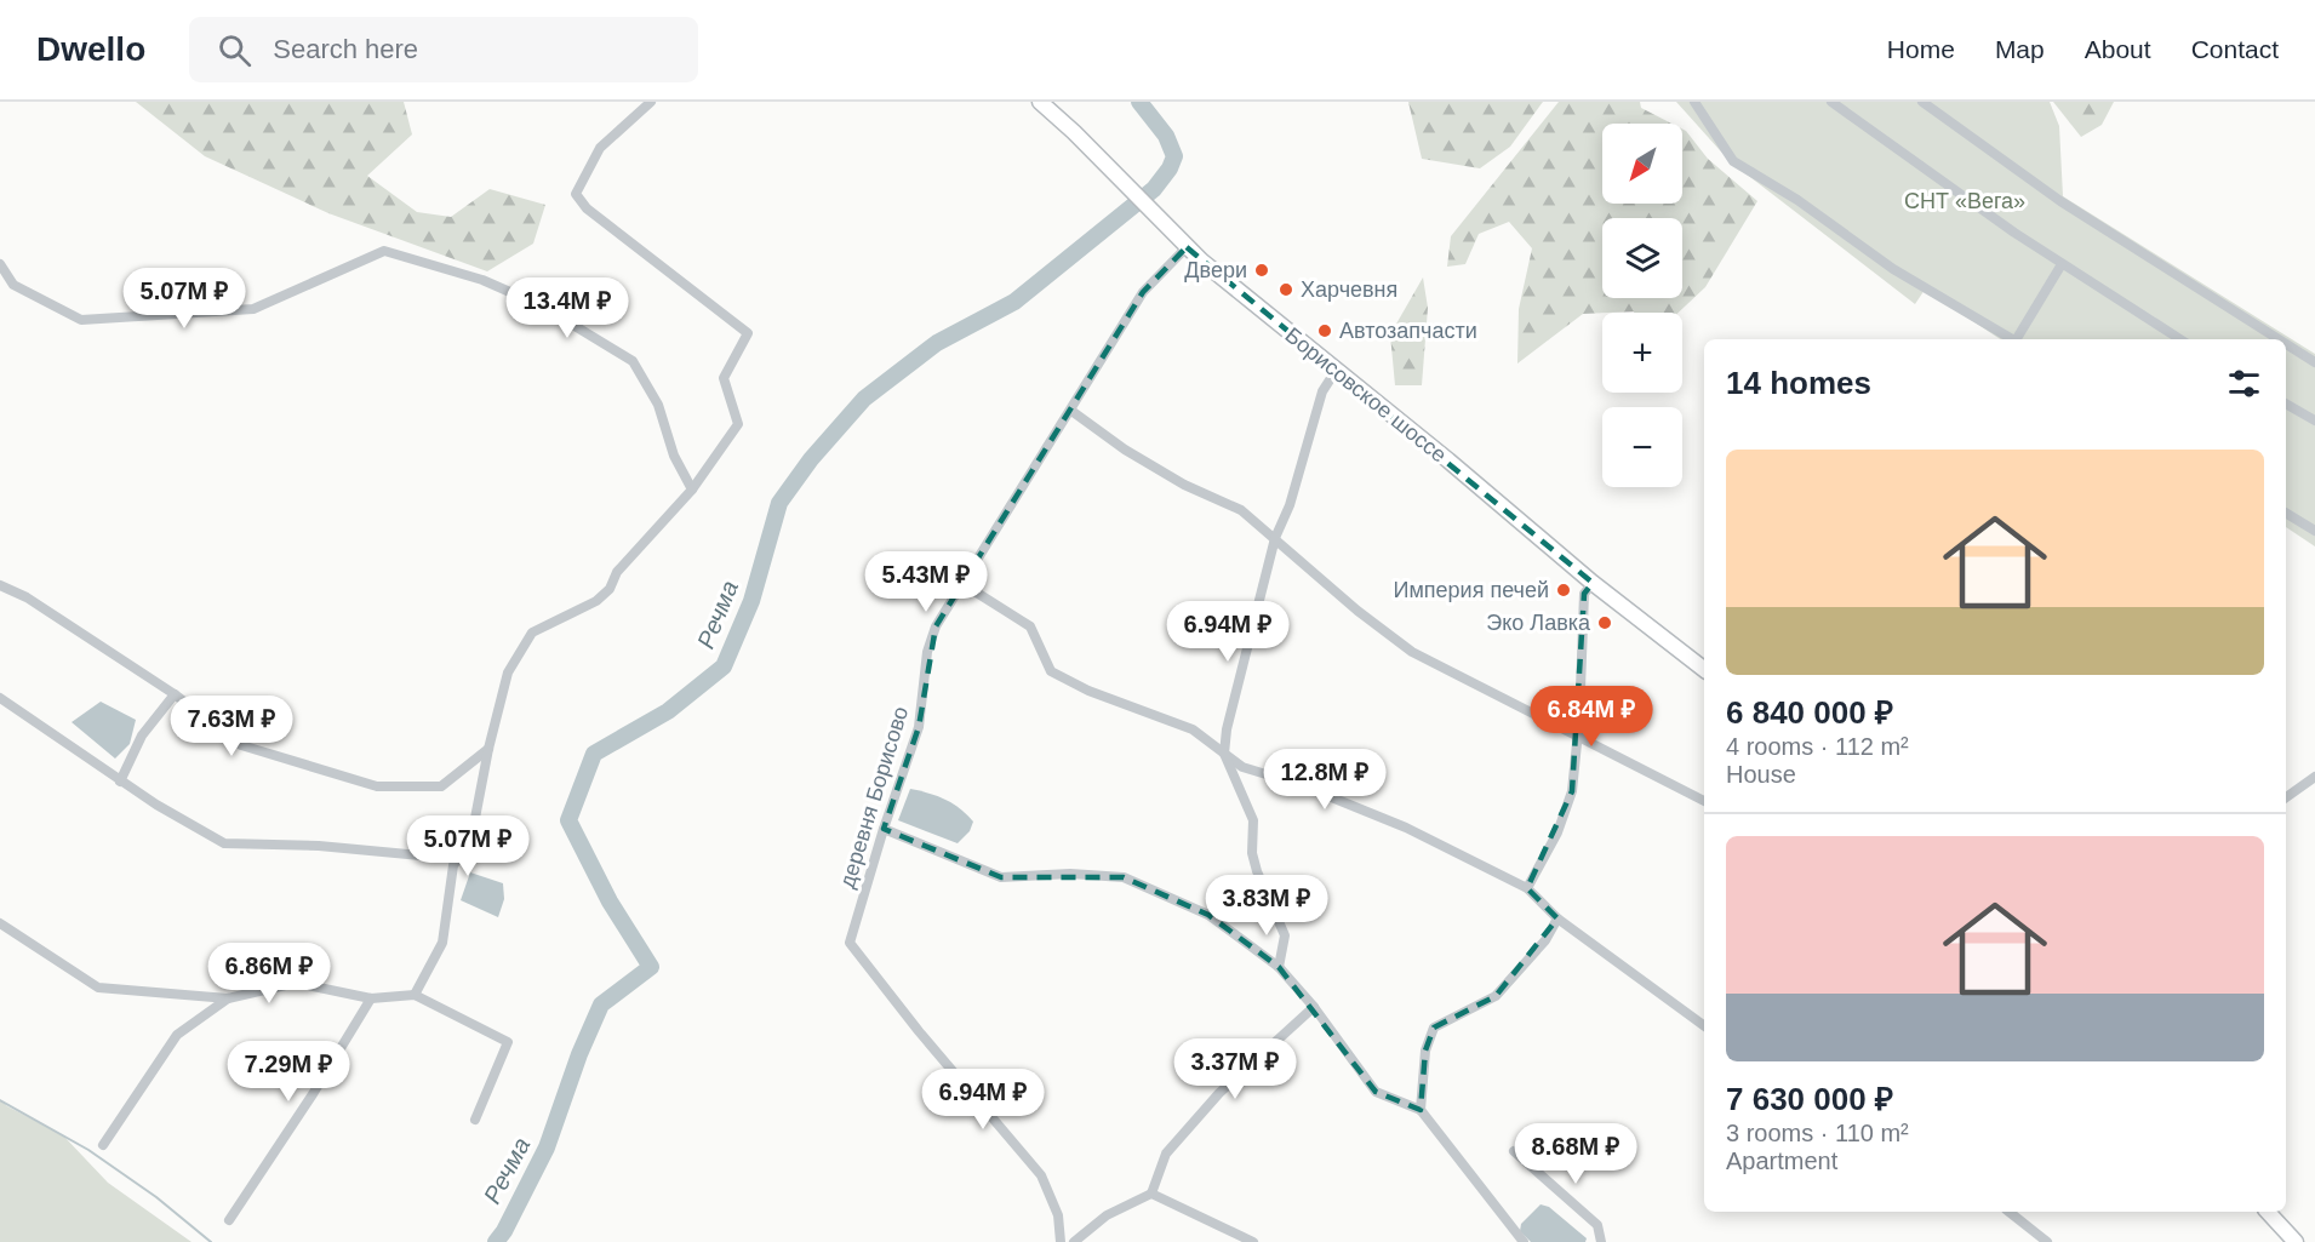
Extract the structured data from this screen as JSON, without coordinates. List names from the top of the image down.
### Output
{
  "streets": {
    "main road": ["Борисовское шоссе"],
    "street": ["деревня Борисово"]
  },
  "crossings": [
    ["Борисовское шоссе", "деревня Борисово"]
  ],
  "water": ["Речма"],
  "parks": ["СНТ «Вега»"],
  "places": [
    "Двери",
    "Харчевня",
    "Автозапчасти",
    "Империя печей",
    "Эко Лавка"
  ],
  "north": "bottom left",
  "page": {
    "header": "Dwello",
    "search": "Search here",
    "nav": [
      "Home",
      "Map",
      "About",
      "Contact"
    ],
    "map_buttons": ["+", "−"],
    "price": [
      "5.07M ₽",
      "13.4M ₽",
      "5.43M ₽",
      "6.94M ₽",
      "6.84M ₽",
      "7.63M ₽",
      "12.8M ₽",
      "5.07M ₽",
      "3.83M ₽",
      "6.86M ₽",
      "3.37M ₽",
      "7.29M ₽",
      "6.94M ₽",
      "8.68M ₽"
    ],
    "heading": "14 homes",
    "list": [
      {
        "name": "6 840 000 ₽",
        "note": "4 rooms · 112 m² · House"
      },
      {
        "name": "7 630 000 ₽",
        "note": "3 rooms · 110 m² · Apartment"
      }
    ]
  }
}
